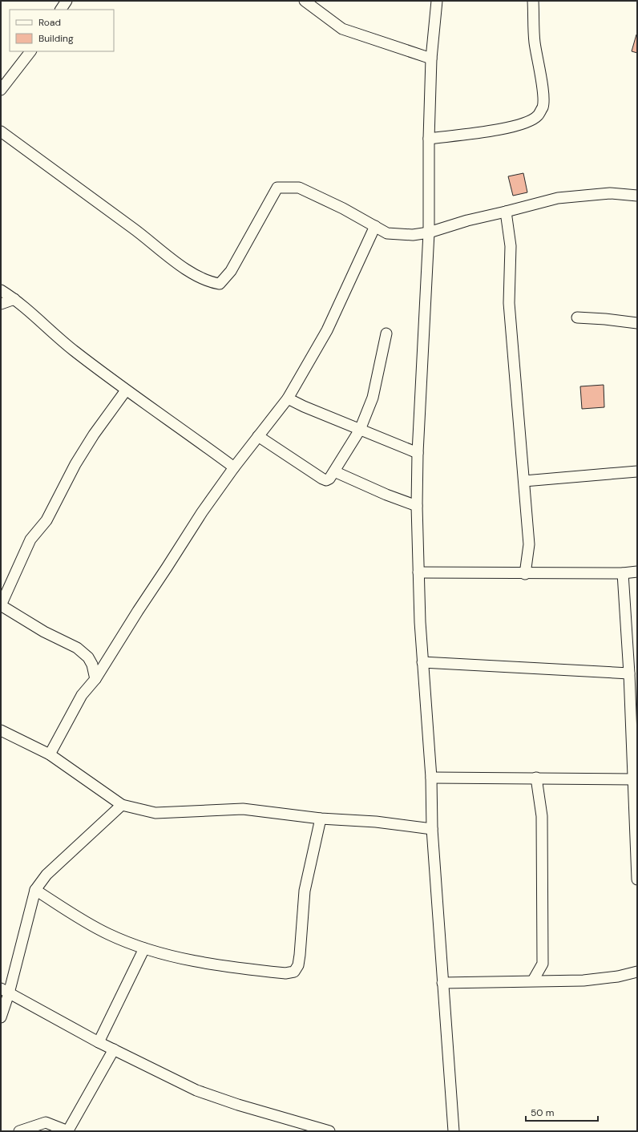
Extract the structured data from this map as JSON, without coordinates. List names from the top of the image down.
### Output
{
  "legend": ["Road", "Building"],
  "scale_bar": "50 m"
}
